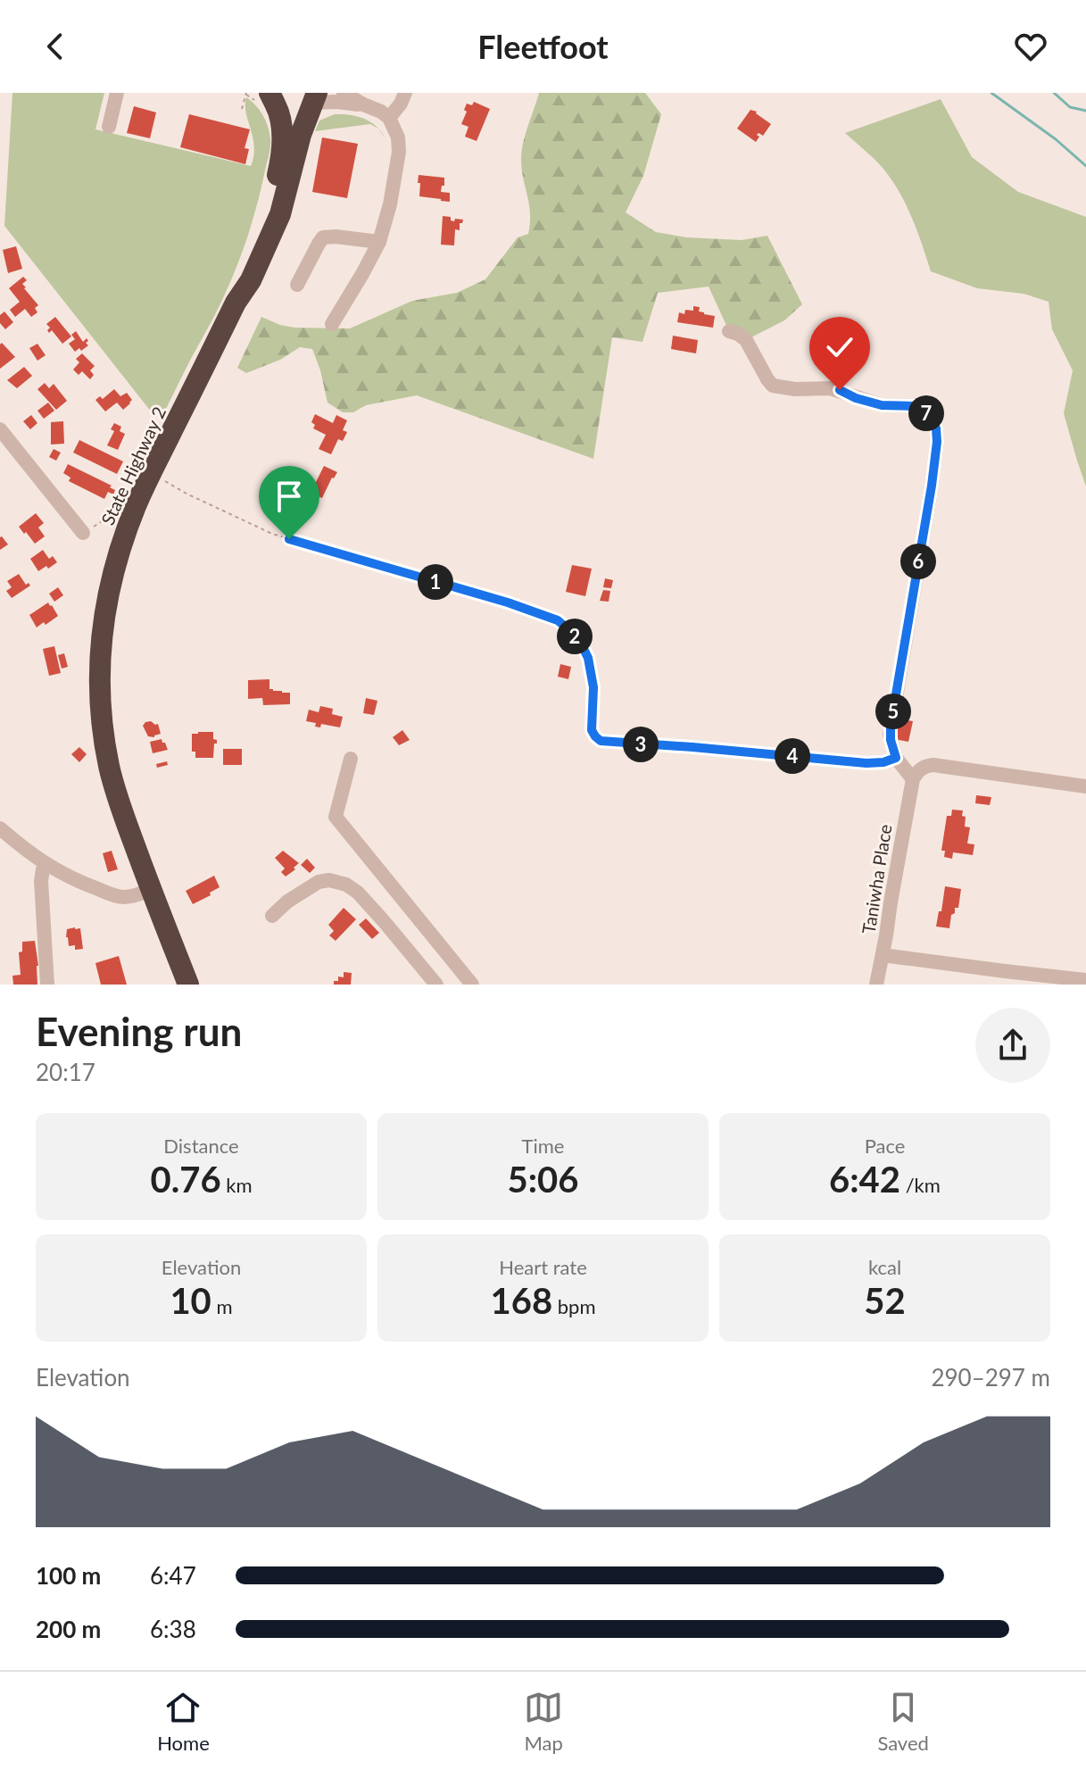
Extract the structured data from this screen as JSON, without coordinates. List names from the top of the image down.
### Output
{
  "streets": {
    "highway": ["State Highway 2"],
    "street": ["Taniwha Place"]
  },
  "page": {
    "header": "Fleetfoot",
    "pins": [
      "7",
      "6",
      "1",
      "2",
      "5",
      "3",
      "4"
    ],
    "heading": ["Evening run", "20:17"],
    "stats": [
      ["Distance", "0.76 km"],
      ["Time", "5:06"],
      ["Pace", "6:42 /km"],
      ["Elevation", "10 m"],
      ["Heart rate", "168 bpm"],
      ["kcal", "52"]
    ],
    "chart": ["Elevation", "290–297 m"],
    "list": [
      {
        "name": "100 m",
        "note": "6:47"
      },
      {
        "name": "200 m",
        "note": "6:38"
      }
    ],
    "tabs": ["Home", "Map", "Saved"]
  }
}
